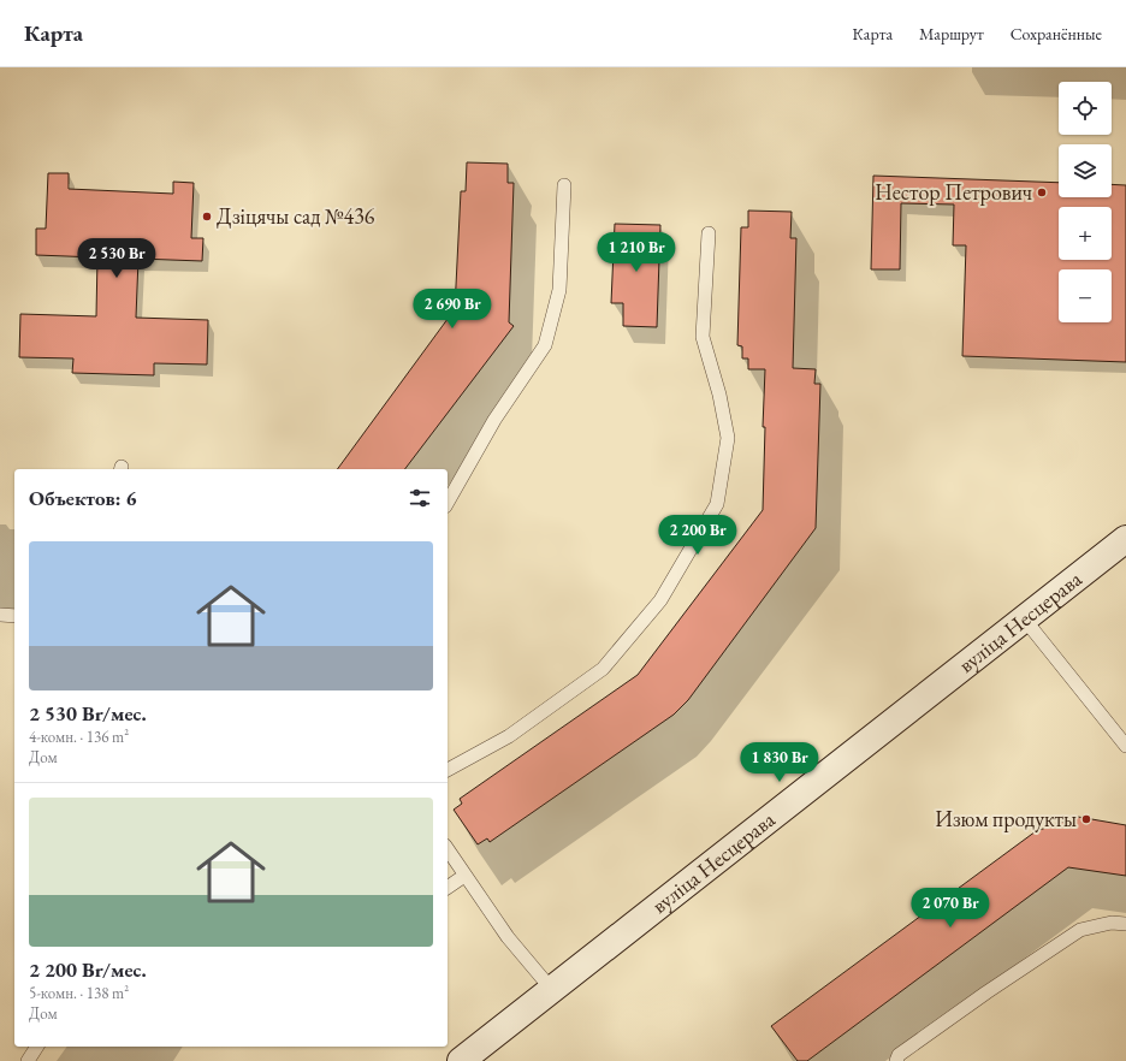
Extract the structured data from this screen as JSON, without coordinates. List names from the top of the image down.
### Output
{
  "streets": {
    "main road": ["вуліца Несцерава"]
  },
  "places": ["Нестор Петрович", "Дзіцячы сад №436", "Изюм продукты"],
  "page": {
    "header": "Карта",
    "nav": ["Карта", "Маршрут", "Сохранённые"],
    "map_buttons": ["+", "−"],
    "price": [
      "1 210 Br",
      "2 530 Br",
      "2 690 Br",
      "2 200 Br",
      "1 830 Br",
      "2 070 Br"
    ],
    "heading": "Объектов: 6",
    "list": [
      {
        "name": "2 530 Br/мес.",
        "note": "4-комн. · 136 m² · Дом"
      },
      {
        "name": "2 200 Br/мес.",
        "note": "5-комн. · 138 m² · Дом"
      }
    ]
  }
}
